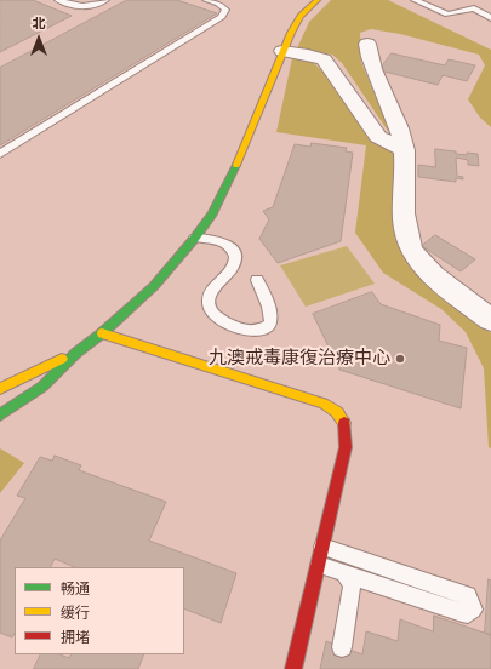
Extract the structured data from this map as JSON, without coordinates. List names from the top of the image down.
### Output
{
  "places": ["九澳戒毒康復治療中心"],
  "legend": ["畅通", "缓行", "拥堵"],
  "north": "top"
}
